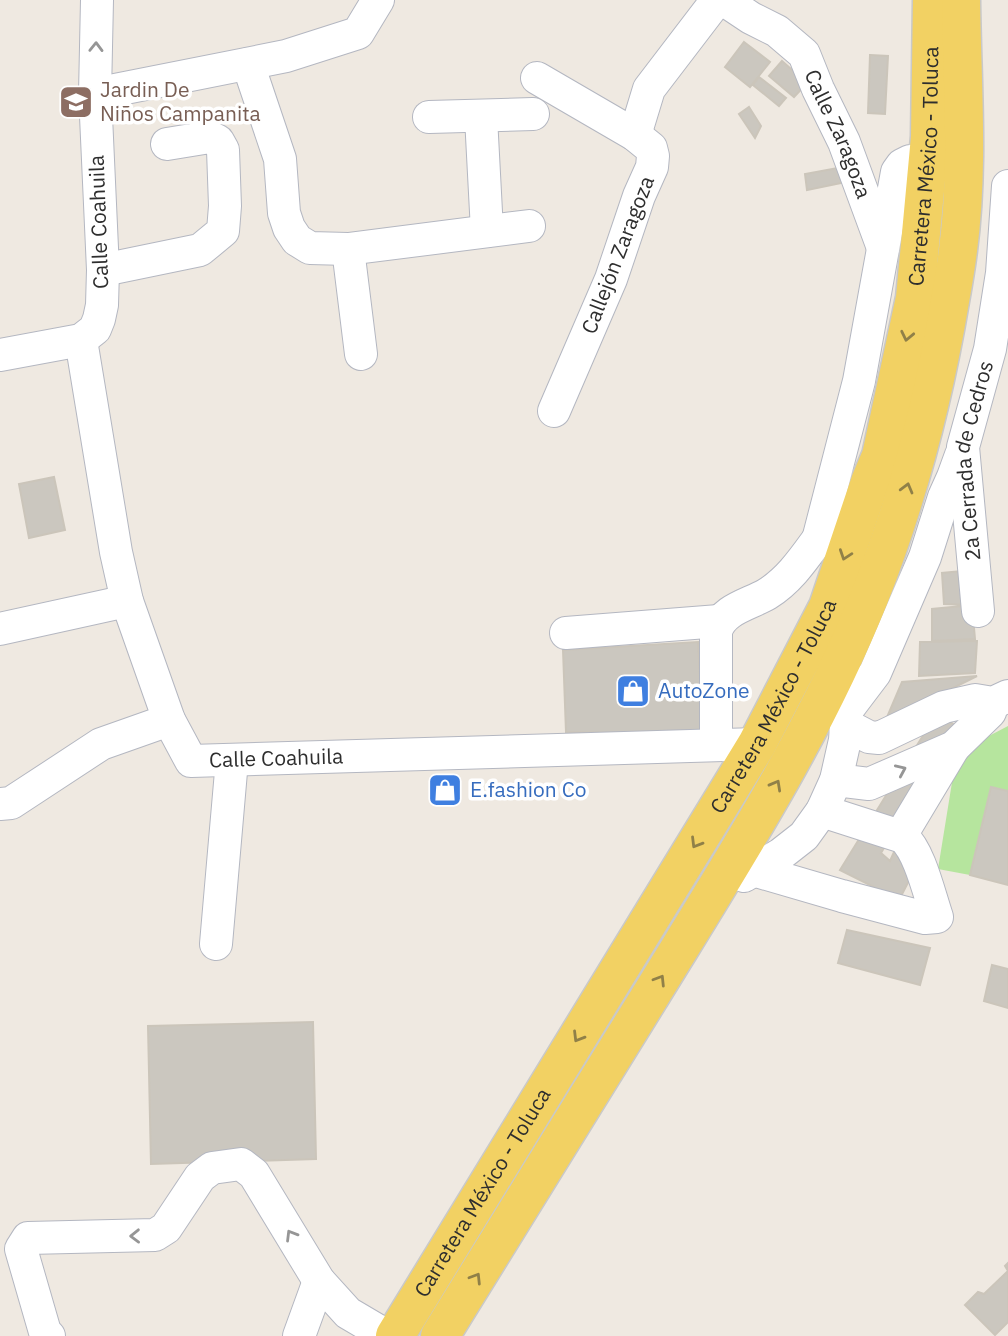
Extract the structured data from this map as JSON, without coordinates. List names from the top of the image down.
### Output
{
  "streets": {
    "main road": ["Carretera México - Toluca"],
    "street": [
      "Calle Zaragoza",
      "Calle Coahuila",
      "Callejón Zaragoza",
      "2a Cerrada de Cedros"
    ]
  },
  "crossings": [
    ["Calle Zaragoza", "Carretera México - Toluca"],
    ["Carretera México - Toluca", "Calle Coahuila"]
  ],
  "places": {
    "school or university": ["Jardin De Niños Campanita"],
    "shop": ["AutoZone", "E.fashion Co"]
  }
}
